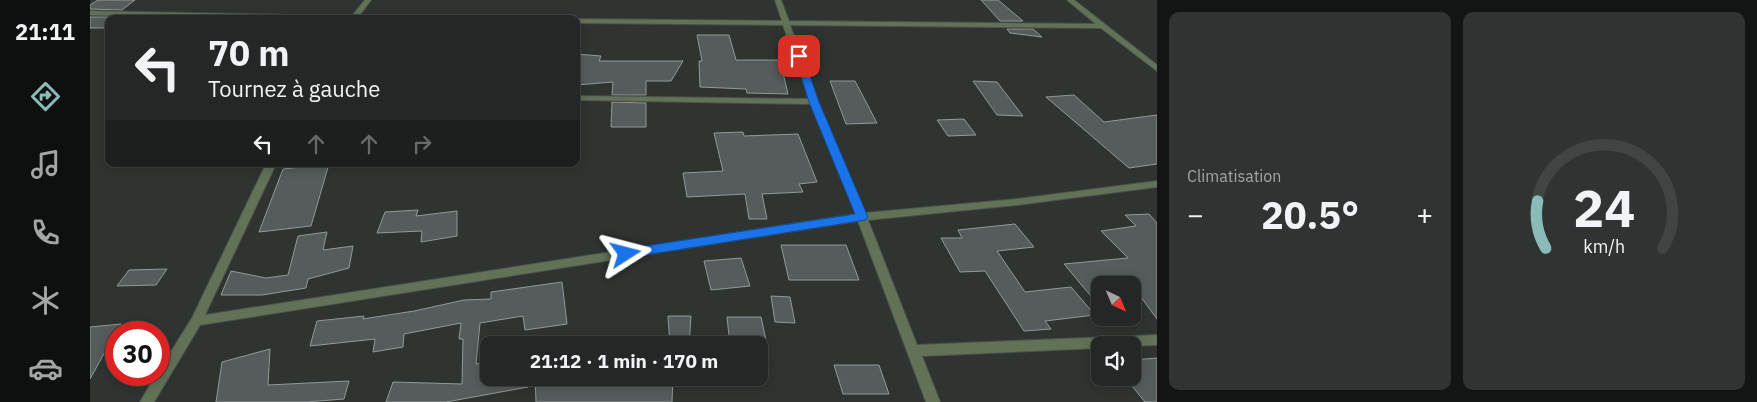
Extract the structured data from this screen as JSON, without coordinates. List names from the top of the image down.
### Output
{
  "north": "bottom right",
  "page": {
    "tabs": "21:11",
    "tile": "Climatisation",
    "turn": ["70 m", "Tournez à gauche"],
    "heat": ["−", "20.5°", "+"],
    "limit": "30",
    "trip": "21:12 · 1 min · 170 m",
    "gauge": ["24", "km/h"]
  }
}
